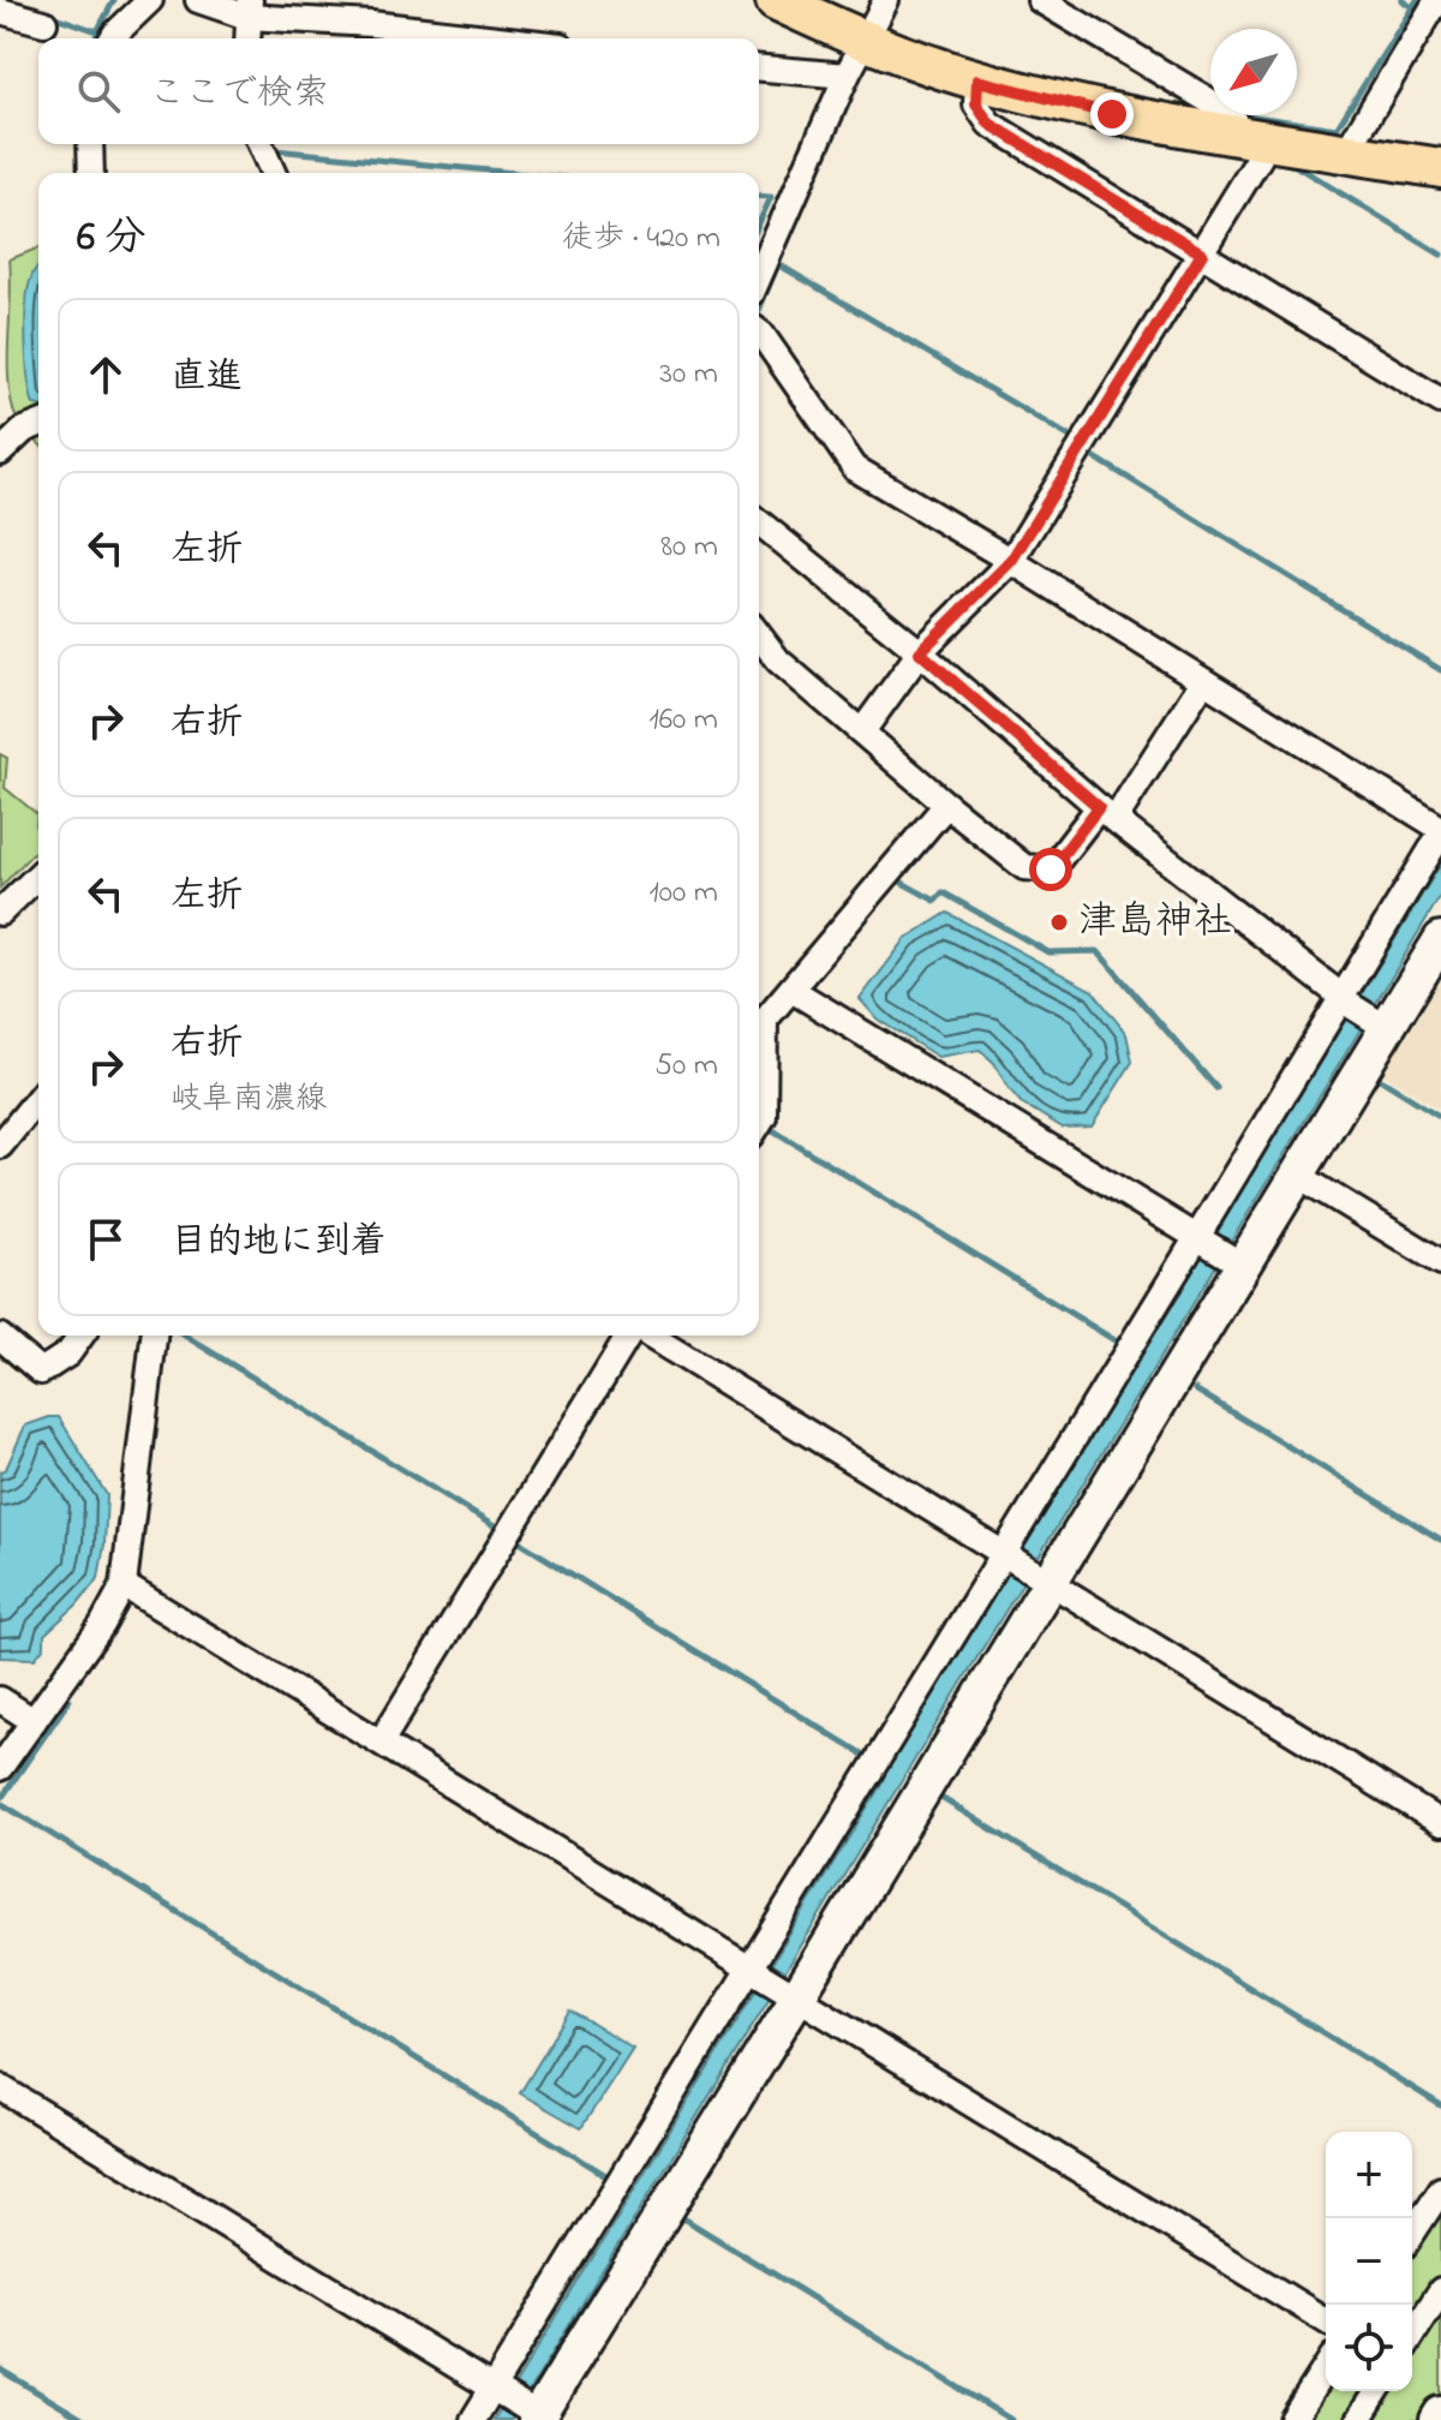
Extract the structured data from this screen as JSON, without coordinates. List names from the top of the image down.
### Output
{
  "places": ["津島神社"],
  "north": "bottom left",
  "page": {
    "search": "ここで検索",
    "heading": ["6 分", "徒歩 · 420 m"],
    "list": [
      ["直進", "30 m"],
      ["左折", "80 m"],
      ["右折", "160 m"],
      ["左折", "100 m"],
      ["右折", "岐阜南濃線", "50 m"],
      "目的地に到着"
    ],
    "map_buttons": ["+", "−"]
  }
}
